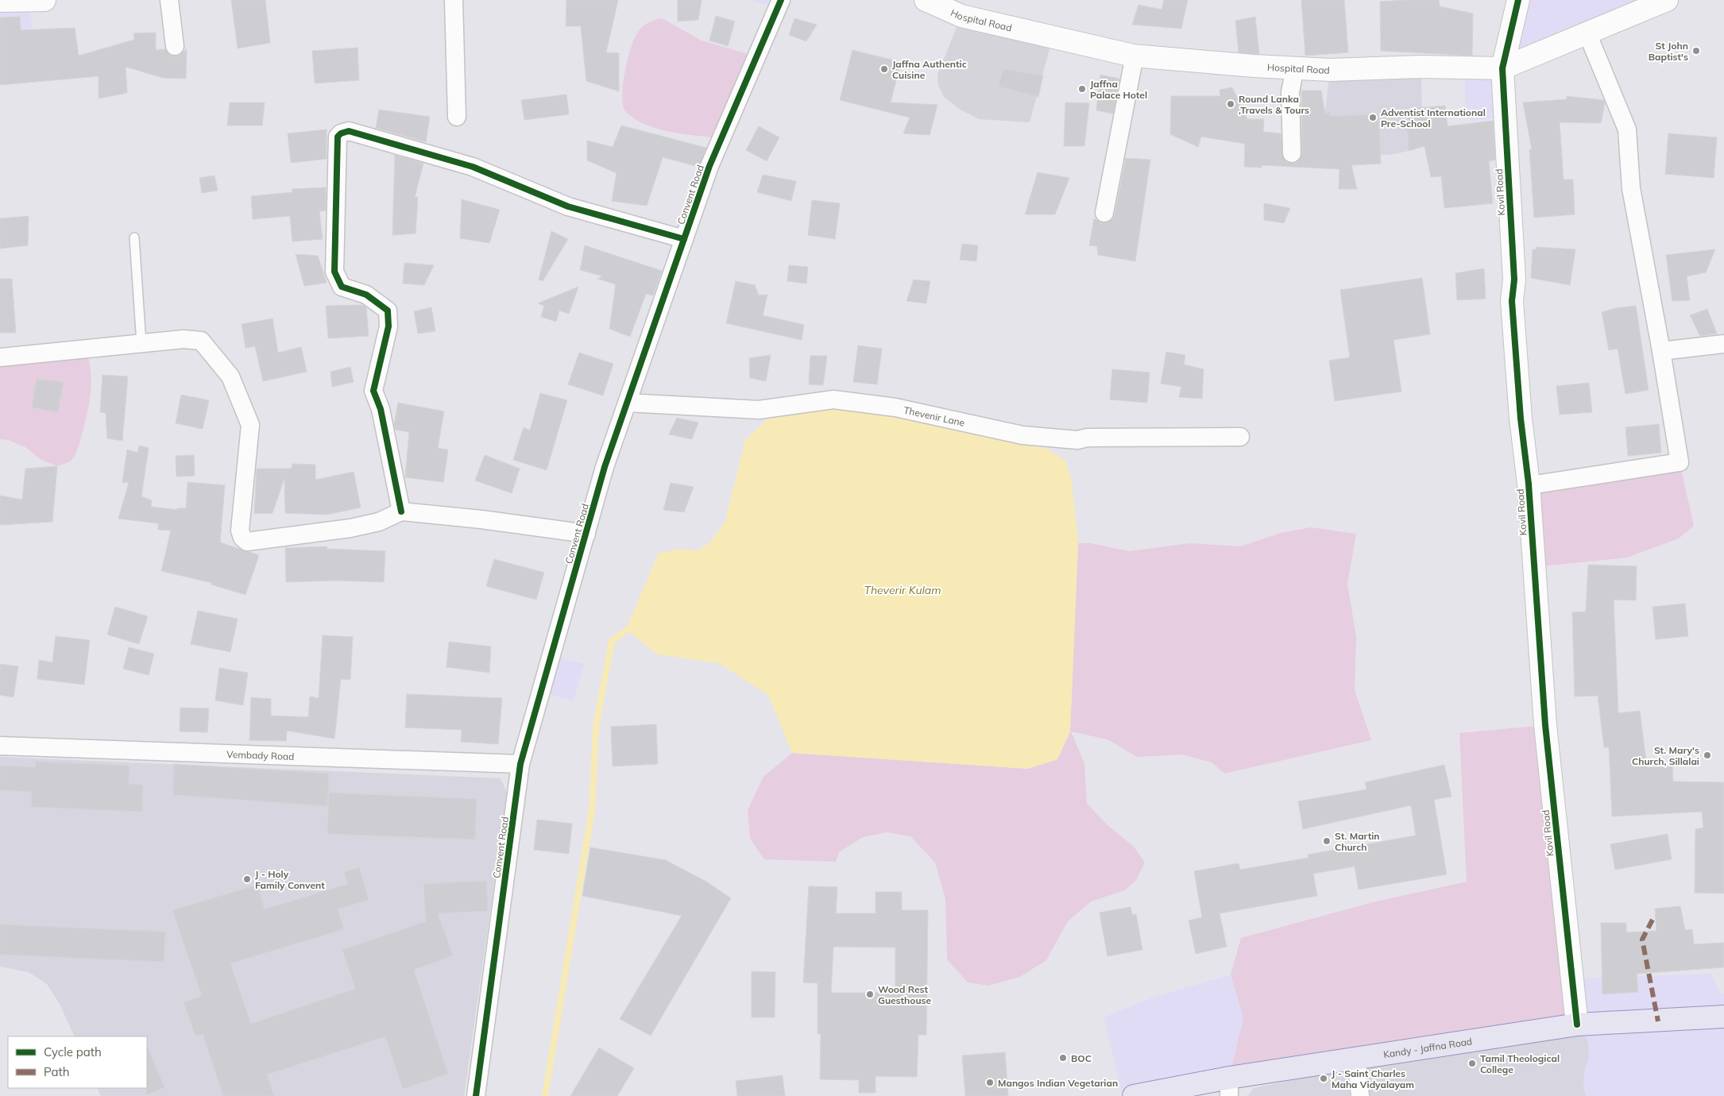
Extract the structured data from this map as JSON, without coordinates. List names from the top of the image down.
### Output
{
  "streets": {
    "highway": ["Kandy - Jaffna Road"],
    "street": [
      "Hospital Road",
      "Kovil Road",
      "Convent Road",
      "Thevenir Lane",
      "Vembady Road"
    ]
  },
  "crossings": [
    ["Hospital Road", "Kovil Road"],
    ["Kovil Road", "Kandy - Jaffna Road"],
    ["Convent Road", "Thevenir Lane"],
    ["Convent Road", "Vembady Road"]
  ],
  "water": ["Theverir Kulam"],
  "places": [
    "St John Baptist's",
    "Jaffna Authentic Cuisine",
    "Jaffna Palace Hotel",
    "Round Lanka ,Travels & Tours",
    "Adventist International Pre-School",
    "St. Mary's Church, Sillalai",
    "St. Martin Church",
    "J - Holy Family Convent",
    "Wood Rest Guesthouse",
    "BOC",
    "Tamil Theological College",
    "J - Saint Charles Maha Vidyalayam",
    "Mangos Indian Vegetarian"
  ],
  "legend": ["Cycle path", "Path"]
}
